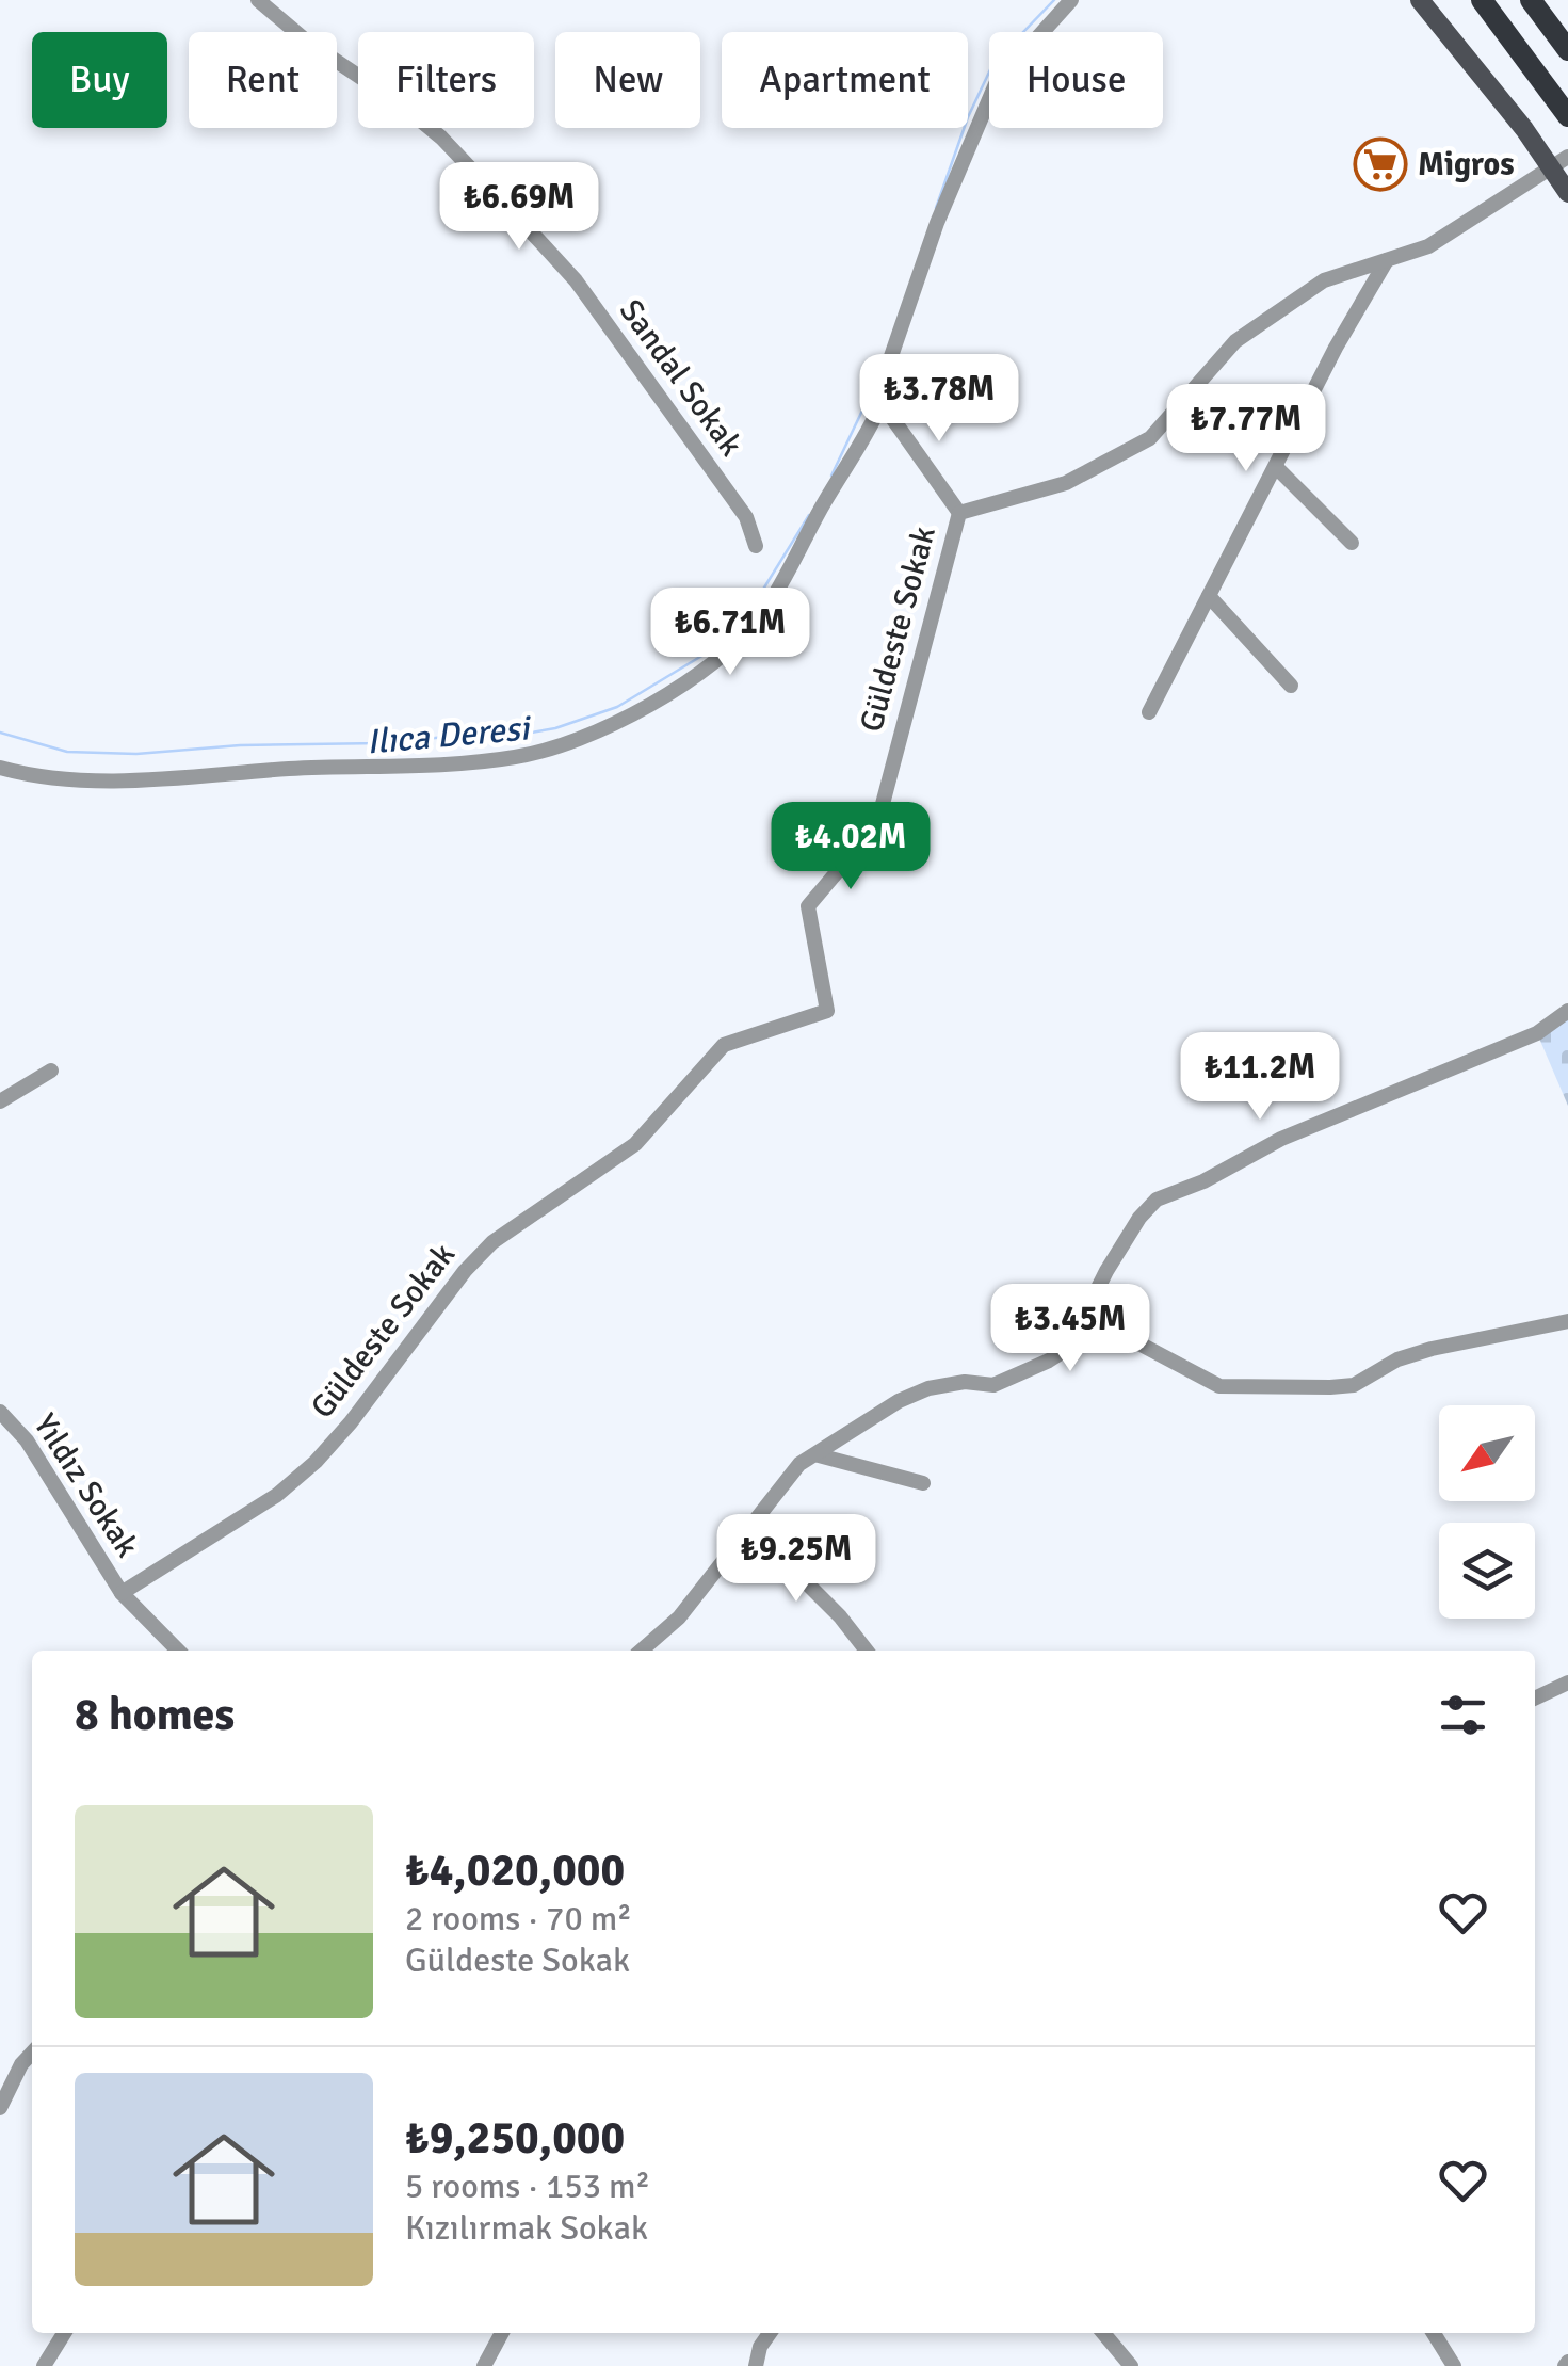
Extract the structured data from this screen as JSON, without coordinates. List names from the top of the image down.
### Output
{
  "streets": {
    "street": ["Sandal Sokak", "Güldeste Sokak", "Yıldız Sokak"]
  },
  "crossings": [
    ["Güldeste Sokak", "Yıldız Sokak"]
  ],
  "water": ["Ilıca Deresi"],
  "places": {
    "supermarket": ["Migros"]
  },
  "north": "bottom left",
  "page": {
    "chip": [
      "Buy",
      "Rent",
      "Filters",
      "New",
      "Apartment",
      "House"
    ],
    "price": [
      "₺6.69M",
      "₺3.78M",
      "₺7.77M",
      "₺6.71M",
      "₺4.02M",
      "₺11.2M",
      "₺3.45M",
      "₺9.25M"
    ],
    "heading": "8 homes",
    "list": [
      {
        "name": "₺4,020,000",
        "note": "2 rooms · 70 m² · Güldeste Sokak"
      },
      {
        "name": "₺9,250,000",
        "note": "5 rooms · 153 m² · Kızılırmak Sokak"
      }
    ]
  }
}
